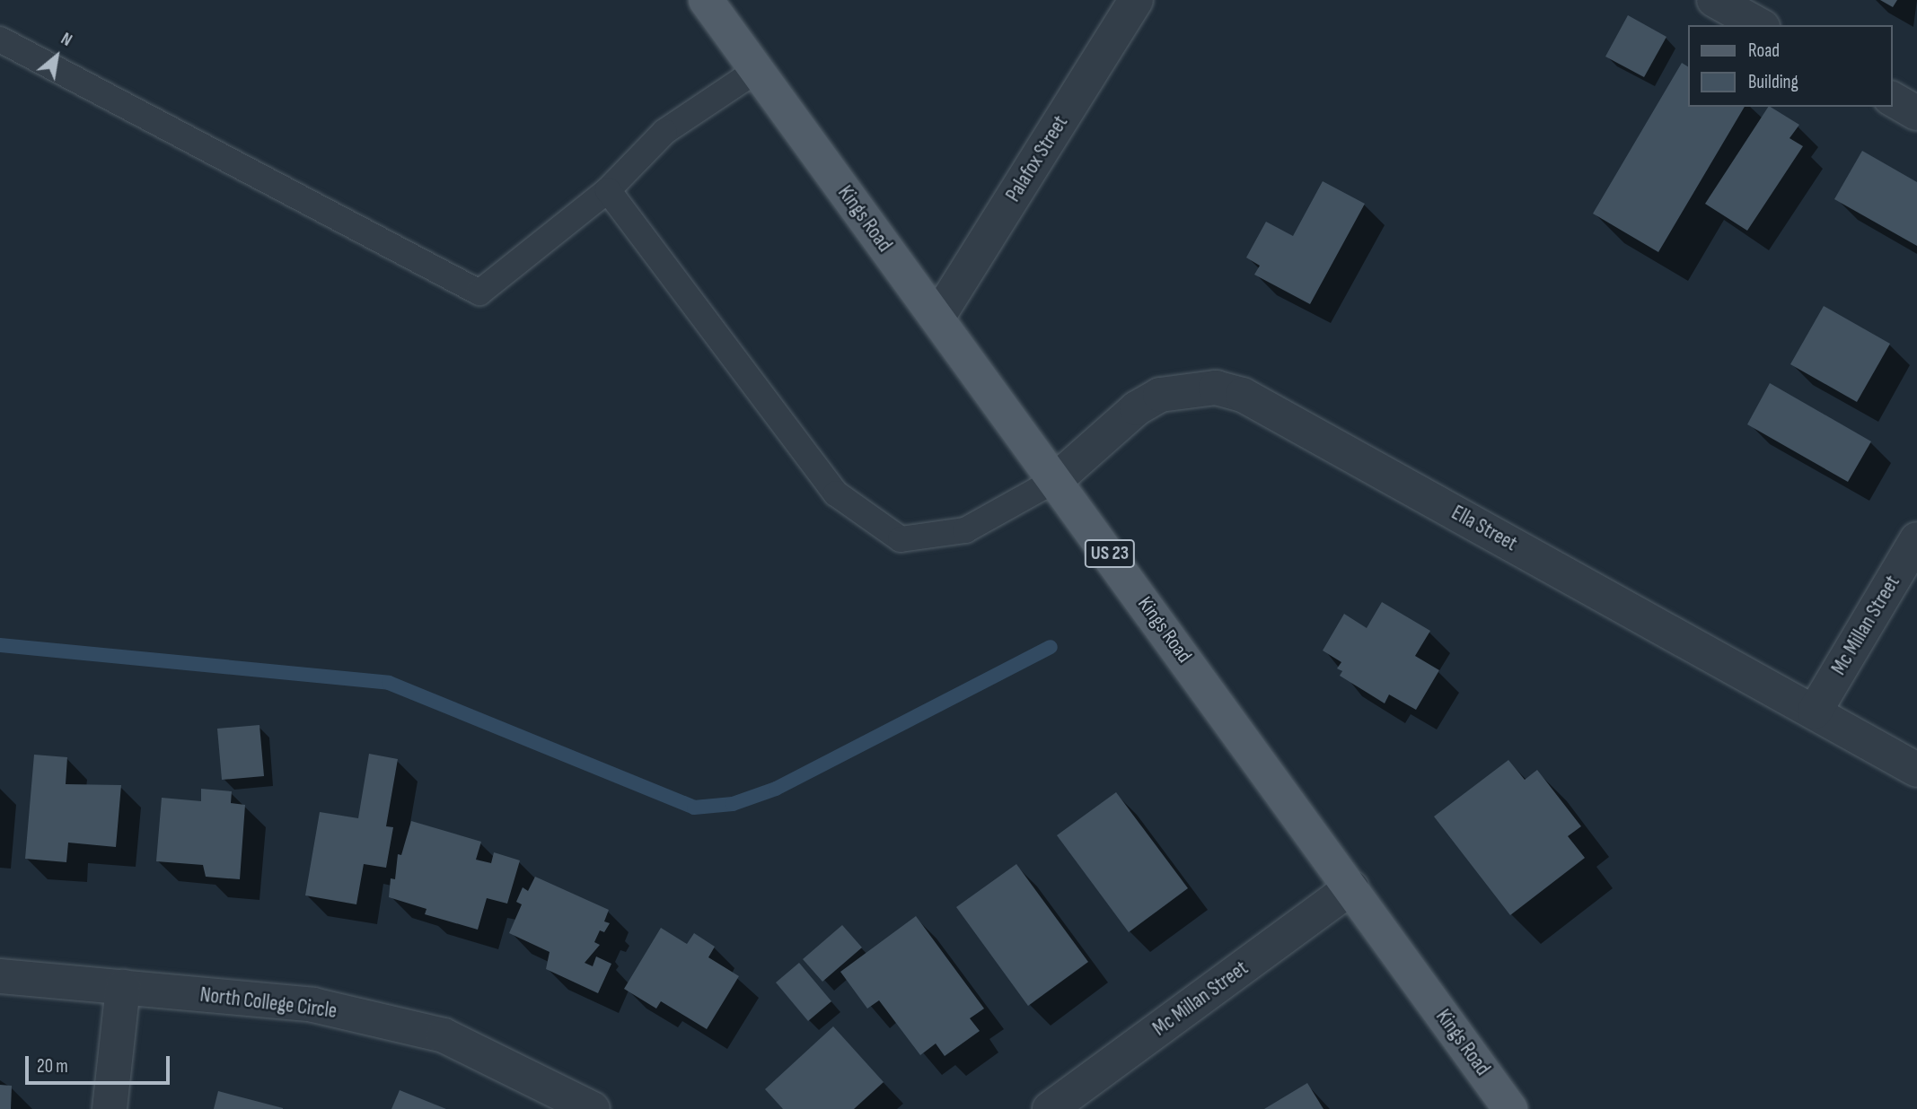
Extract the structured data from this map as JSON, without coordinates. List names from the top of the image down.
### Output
{
  "streets": {
    "main road": ["Kings Road", "US 23"],
    "street": [
      "Palafox Street",
      "Ella Street",
      "Mc Millan Street",
      "North College Circle"
    ]
  },
  "crossings": [
    ["Palafox Street", "Kings Road"],
    ["Kings Road", "Ella Street"],
    ["Kings Road", "Mc Millan Street"],
    ["Ella Street", "Mc Millan Street"]
  ],
  "legend": ["Road", "Building"],
  "scale_bar": "20 m",
  "north": "top right"
}
